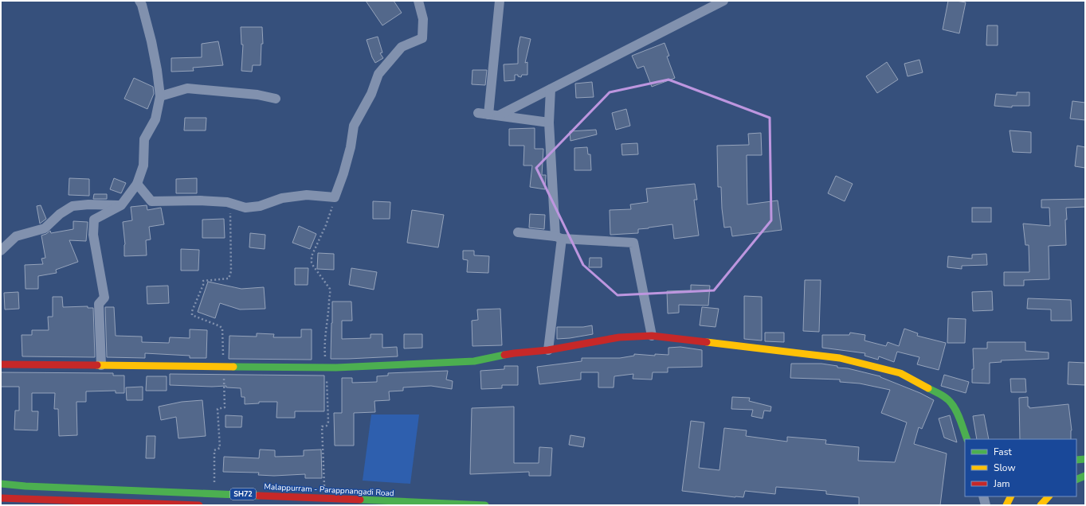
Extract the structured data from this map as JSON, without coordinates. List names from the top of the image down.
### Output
{
  "streets": {
    "main road": ["Malappurram - Parappnangadi Road", "SH72"]
  },
  "legend": ["Fast", "Slow", "Jam"]
}
